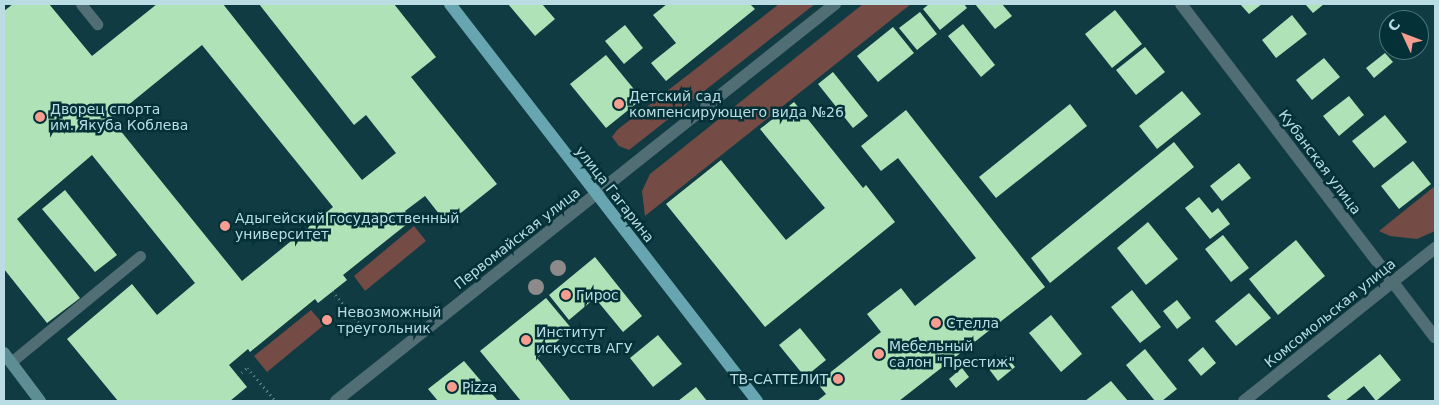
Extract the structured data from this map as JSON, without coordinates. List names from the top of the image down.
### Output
{
  "streets": {
    "main road": ["улица Гагарина"],
    "street": ["Кубанская улица", "Первомайская улица", "Комсомольская улица"]
  },
  "crossings": [
    ["Кубанская улица", "Комсомольская улица"],
    ["улица Гагарина", "Первомайская улица"]
  ],
  "places": [
    "Детский сад компенсирующего вида №26",
    "Дворец спорта им. Якуба Коблева",
    "Адыгейский государственный университет",
    "Гирос",
    "Невозможный треугольник",
    "Стелла",
    "Институт искусств АГУ",
    "Мебельный салон \"Престиж\"",
    "ТВ-САТТЕЛИТ",
    "Pizza"
  ],
  "north": "top left"
}
